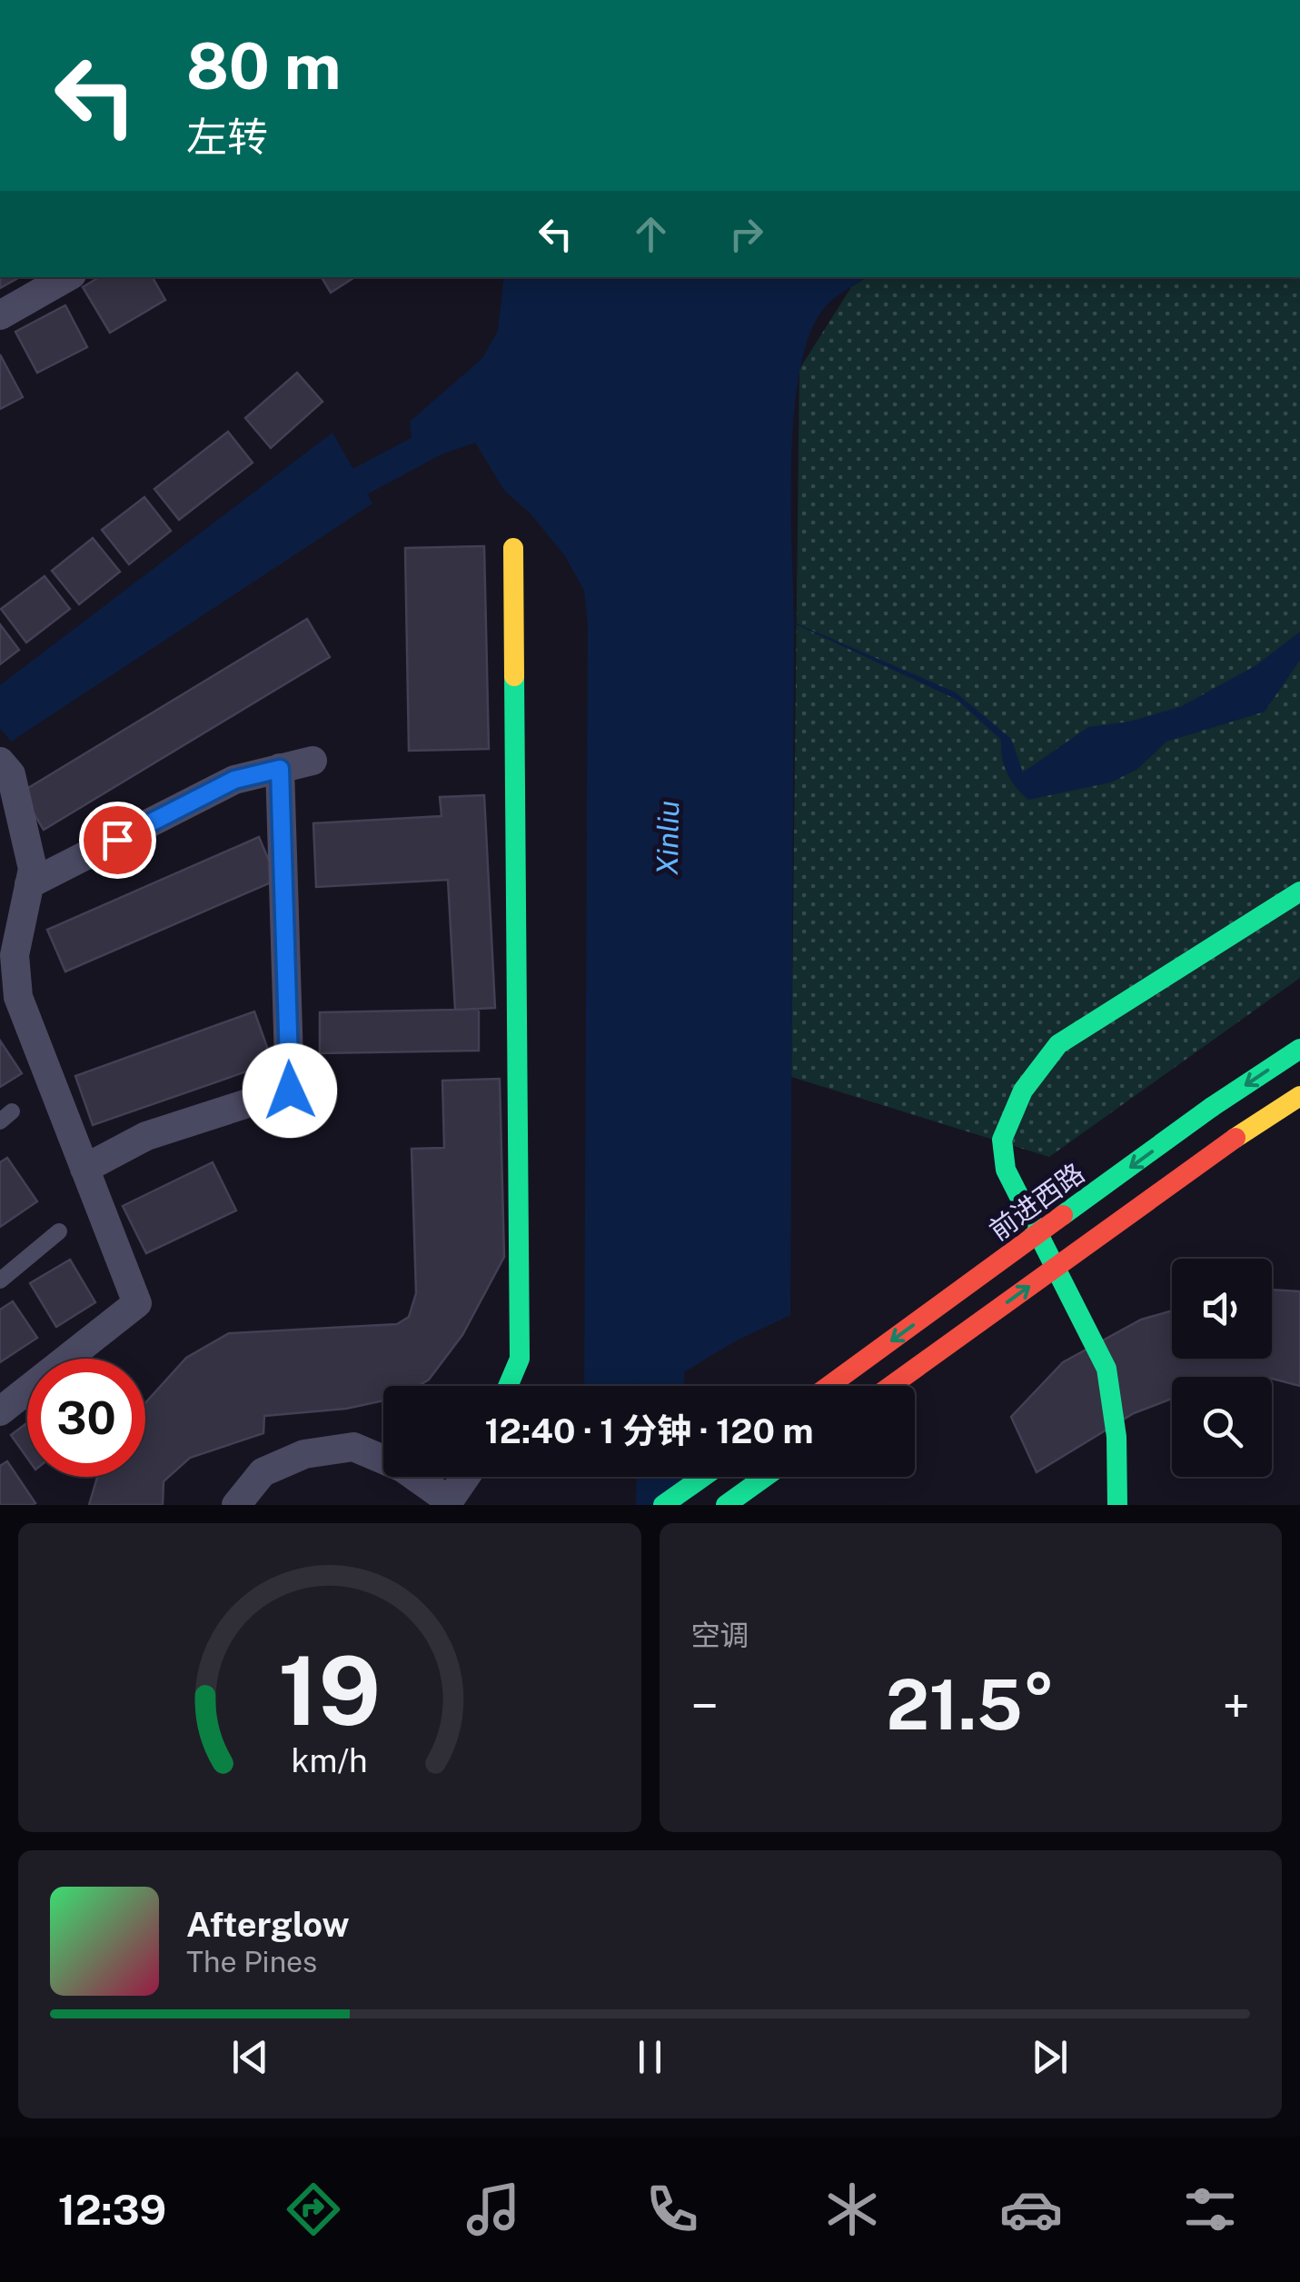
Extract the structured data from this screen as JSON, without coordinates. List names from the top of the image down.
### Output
{
  "streets": {
    "street": ["前进西路"]
  },
  "water": ["Xinliu"],
  "page": {
    "turn": ["80 m", "左转"],
    "limit": "30",
    "trip": "12:40 · 1 分钟 · 120 m",
    "tile": "空调",
    "heat": ["−", "21.5°", "+"],
    "song": ["Afterglow", "The Pines"],
    "tabs": "12:39",
    "gauge": ["19", "km/h"]
  }
}
